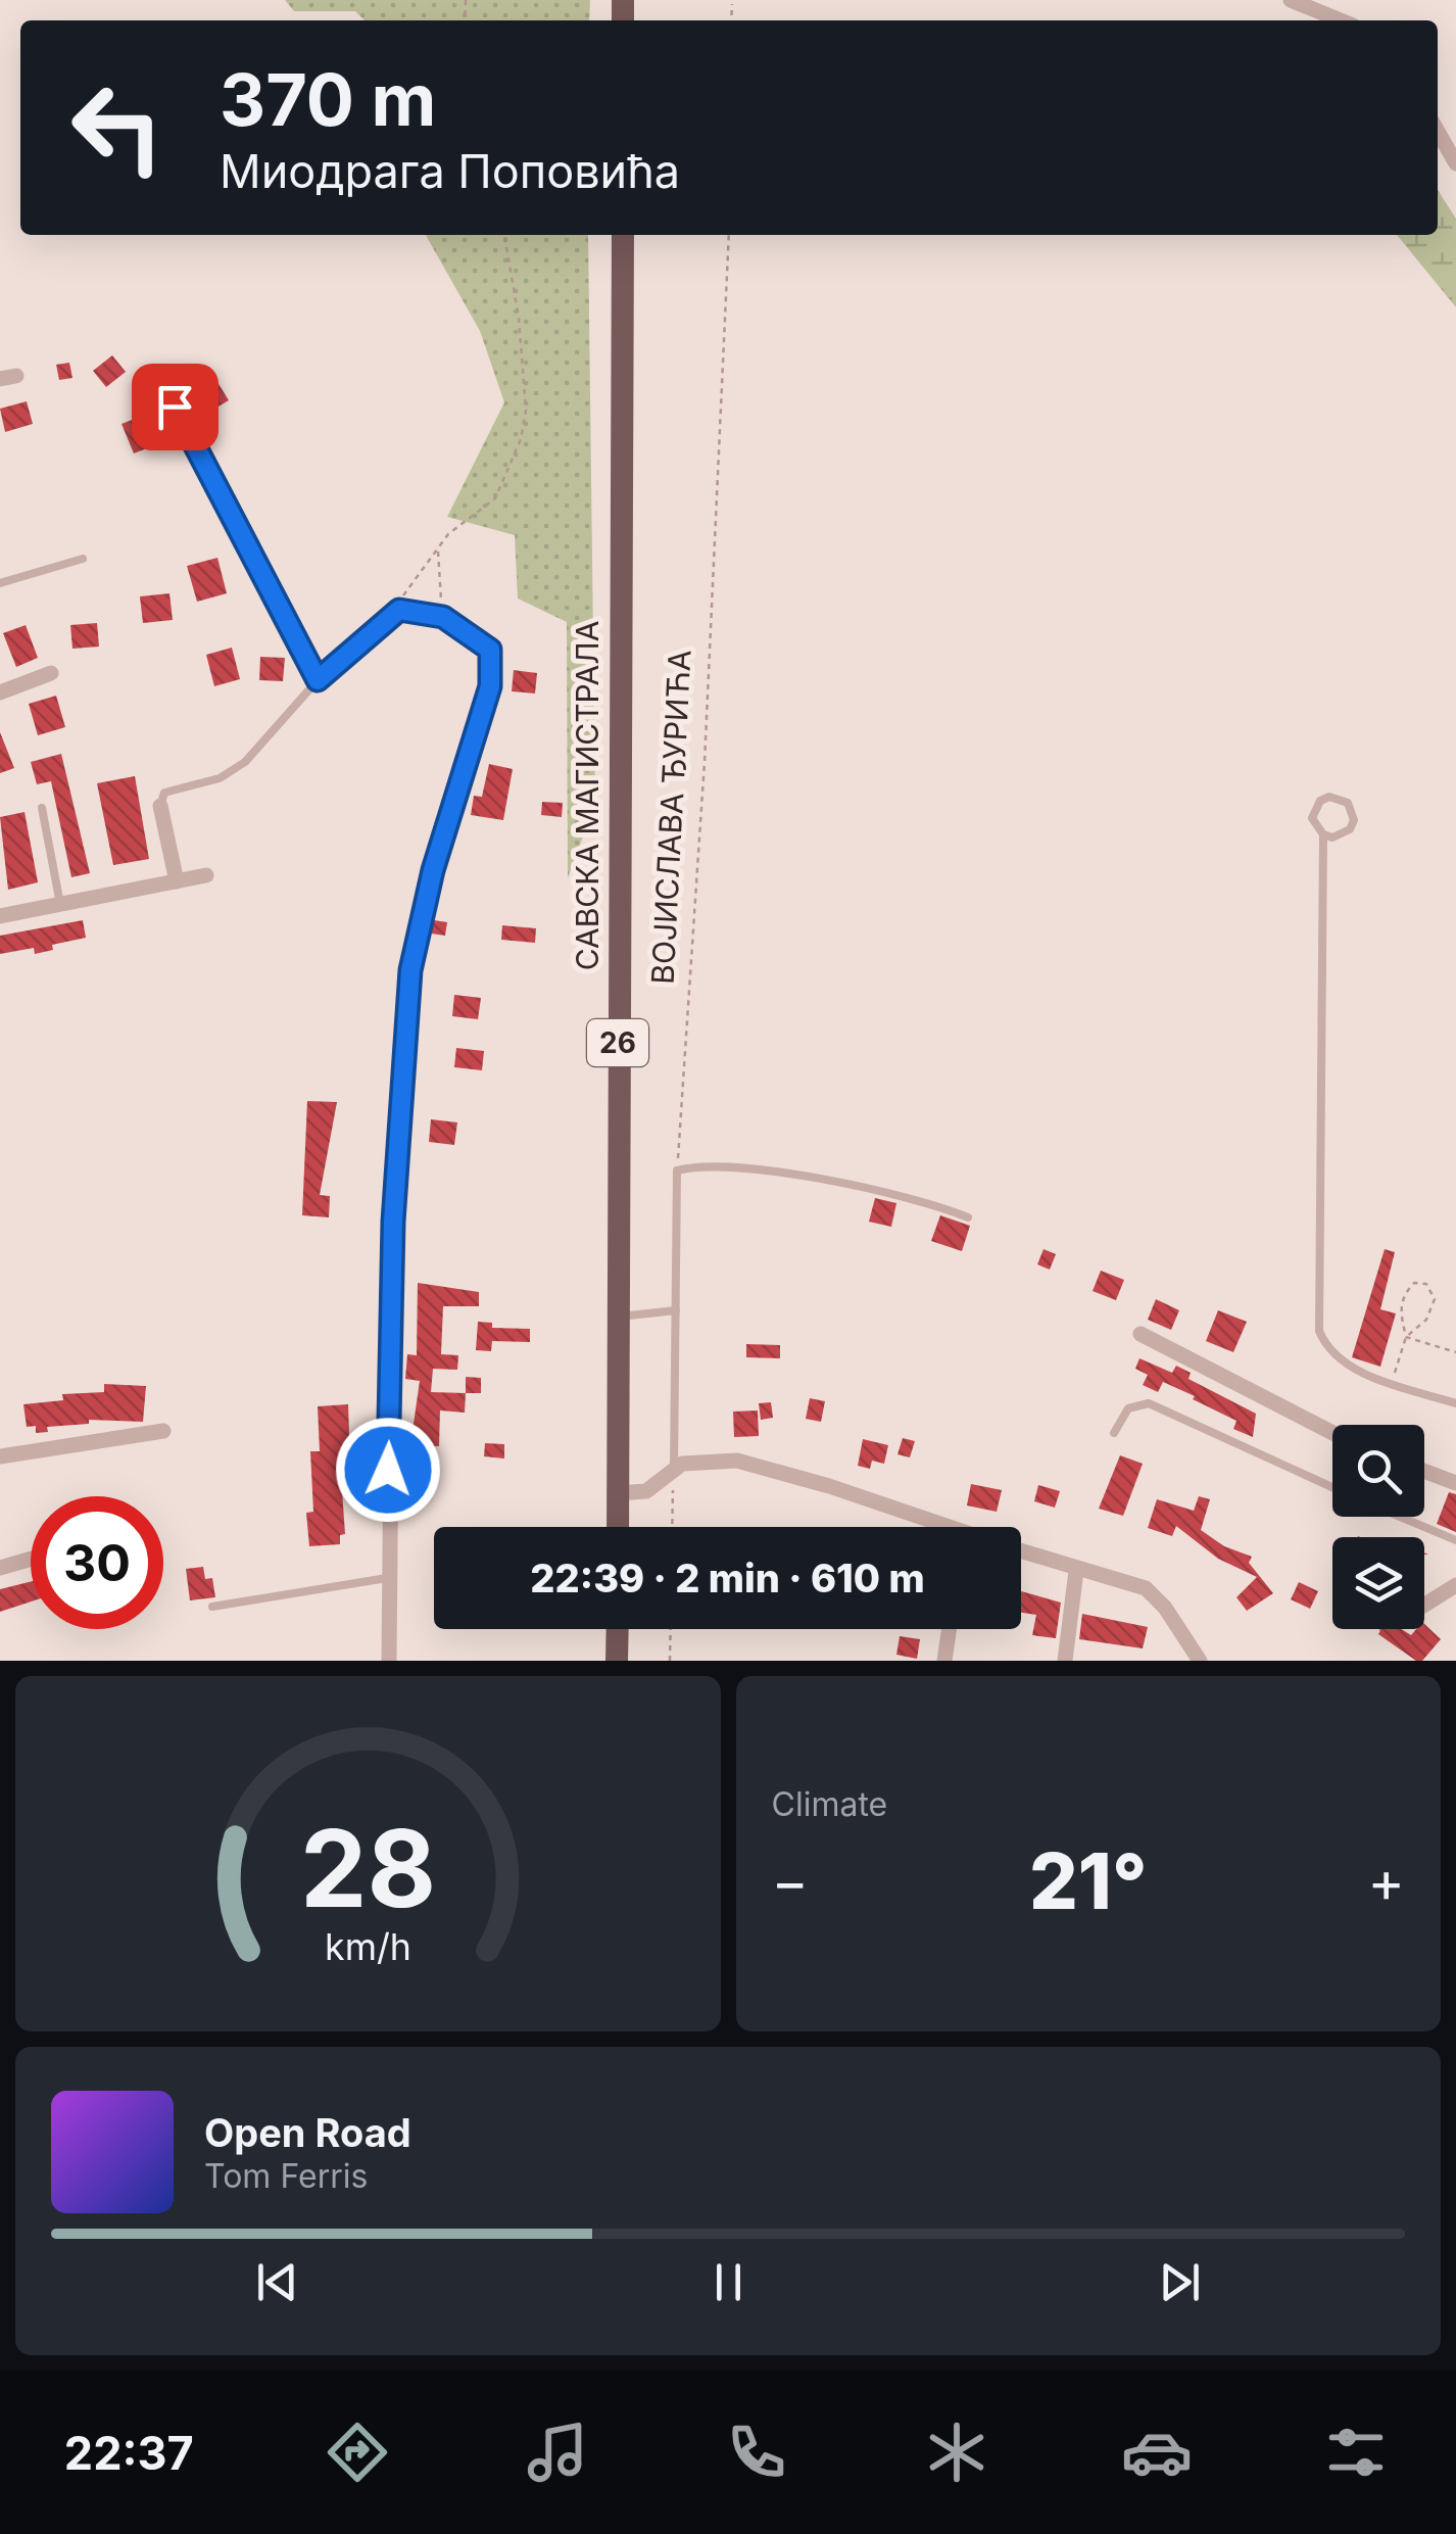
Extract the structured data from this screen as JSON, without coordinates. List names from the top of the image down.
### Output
{
  "streets": {
    "main road": ["САВСКА МАГИСТРАЛА", "26"],
    "path": ["ВОЈИСЛАВА ЂУРИЋА"]
  },
  "page": {
    "turn": ["370 m", "Миодрага Поповића"],
    "limit": "30",
    "trip": "22:39 · 2 min · 610 m",
    "tile": "Climate",
    "heat": ["−", "21°", "+"],
    "song": ["Open Road", "Tom Ferris"],
    "tabs": "22:37",
    "gauge": ["28", "km/h"]
  }
}
